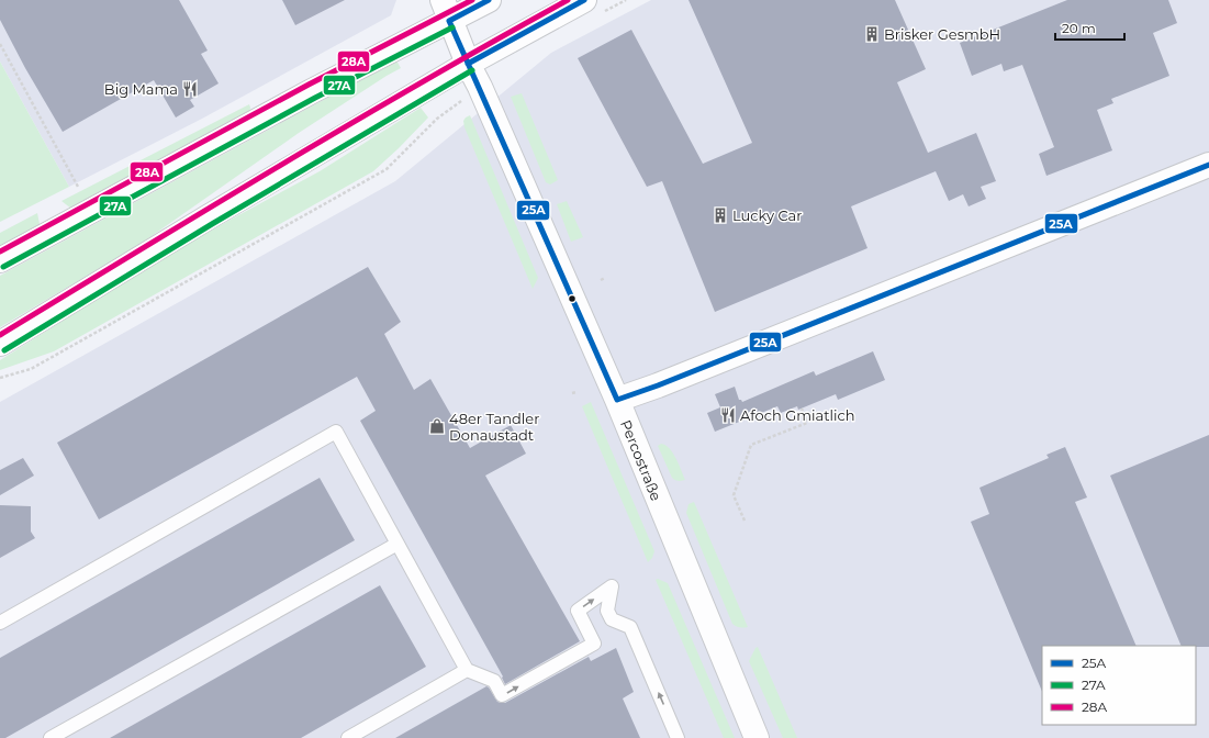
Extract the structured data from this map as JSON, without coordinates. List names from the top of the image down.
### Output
{
  "streets": {
    "street": ["Percostraße"]
  },
  "places": {
    "building": ["Brisker GesmbH", "Lucky Car"],
    "restaurant": ["Big Mama", "Afoch Gmiatlich"],
    "shop": ["48er Tandler Donaustadt"]
  },
  "lines": ["transit line 25A", "transit line 28A", "transit line 27A"],
  "legend": ["25A", "27A", "28A"],
  "scale_bar": "20 m"
}
